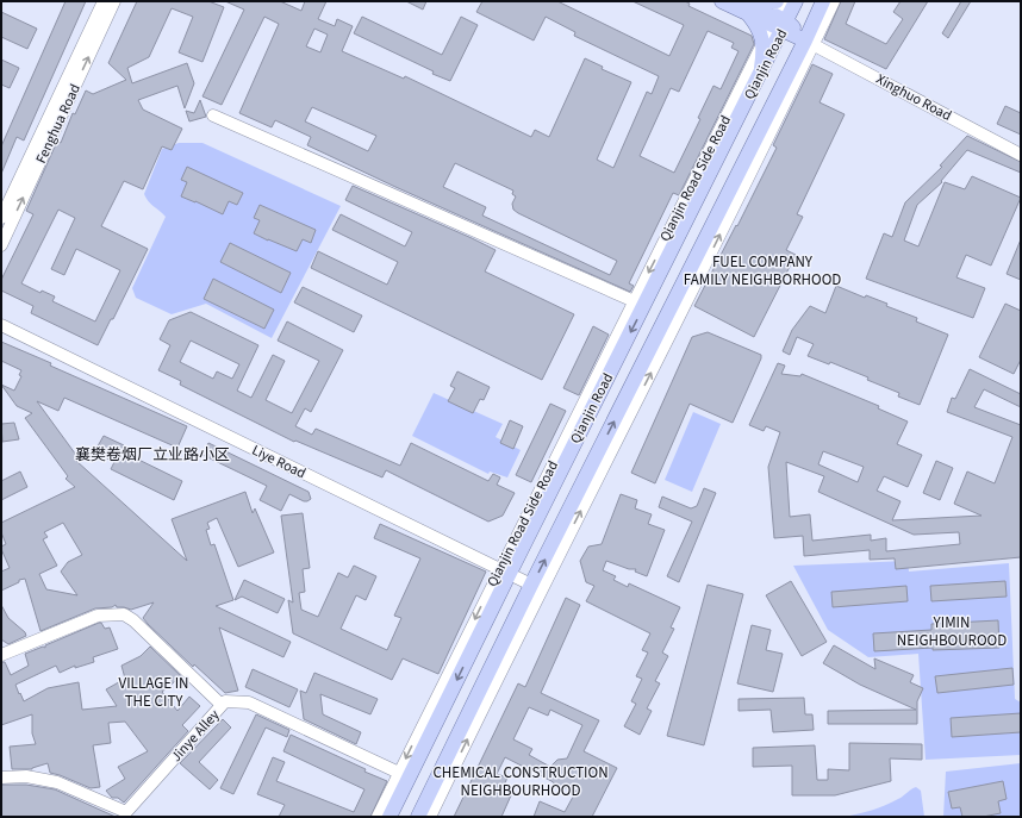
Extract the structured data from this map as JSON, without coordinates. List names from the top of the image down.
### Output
{
  "streets": {
    "main road": ["Qianjin Road"],
    "street": [
      "Xinghuo Road",
      "Fenghua Road",
      "Qianjin Road Side Road",
      "Liye Road",
      "Jinye Alley"
    ]
  },
  "crossings": [
    ["Qianjin Road", "Xinghuo Road"],
    ["Qianjin Road", "Qianjin Road Side Road"],
    ["Qianjin Road", "Liye Road"],
    ["Qianjin Road Side Road", "Liye Road"],
    ["Qianjin Road Side Road", "Jinye Alley"]
  ],
  "districts": [
    "FUEL COMPANY FAMILY NEIGHBORHOOD",
    "襄樊卷烟厂立业路小区",
    "YIMIN NEIGHBOUROOD",
    "VILLAGE IN THE CITY",
    "CHEMICAL CONSTRUCTION NEIGHBOURHOOD"
  ]
}
